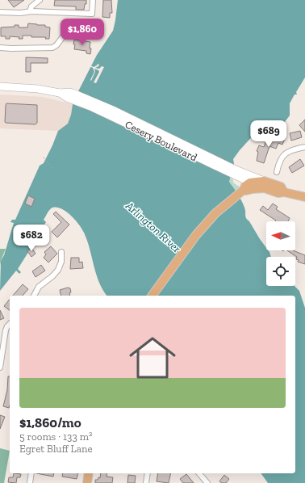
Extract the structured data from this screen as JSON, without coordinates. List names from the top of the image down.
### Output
{
  "streets": {
    "main road": ["Cesery Boulevard"]
  },
  "water": ["Arlington River"],
  "north": "left",
  "page": {
    "price": ["$1,860", "$689", "$682"],
    "list": [
      {
        "name": "$1,860/mo",
        "note": "5 rooms · 133 m² · Egret Bluff Lane"
      }
    ]
  }
}
